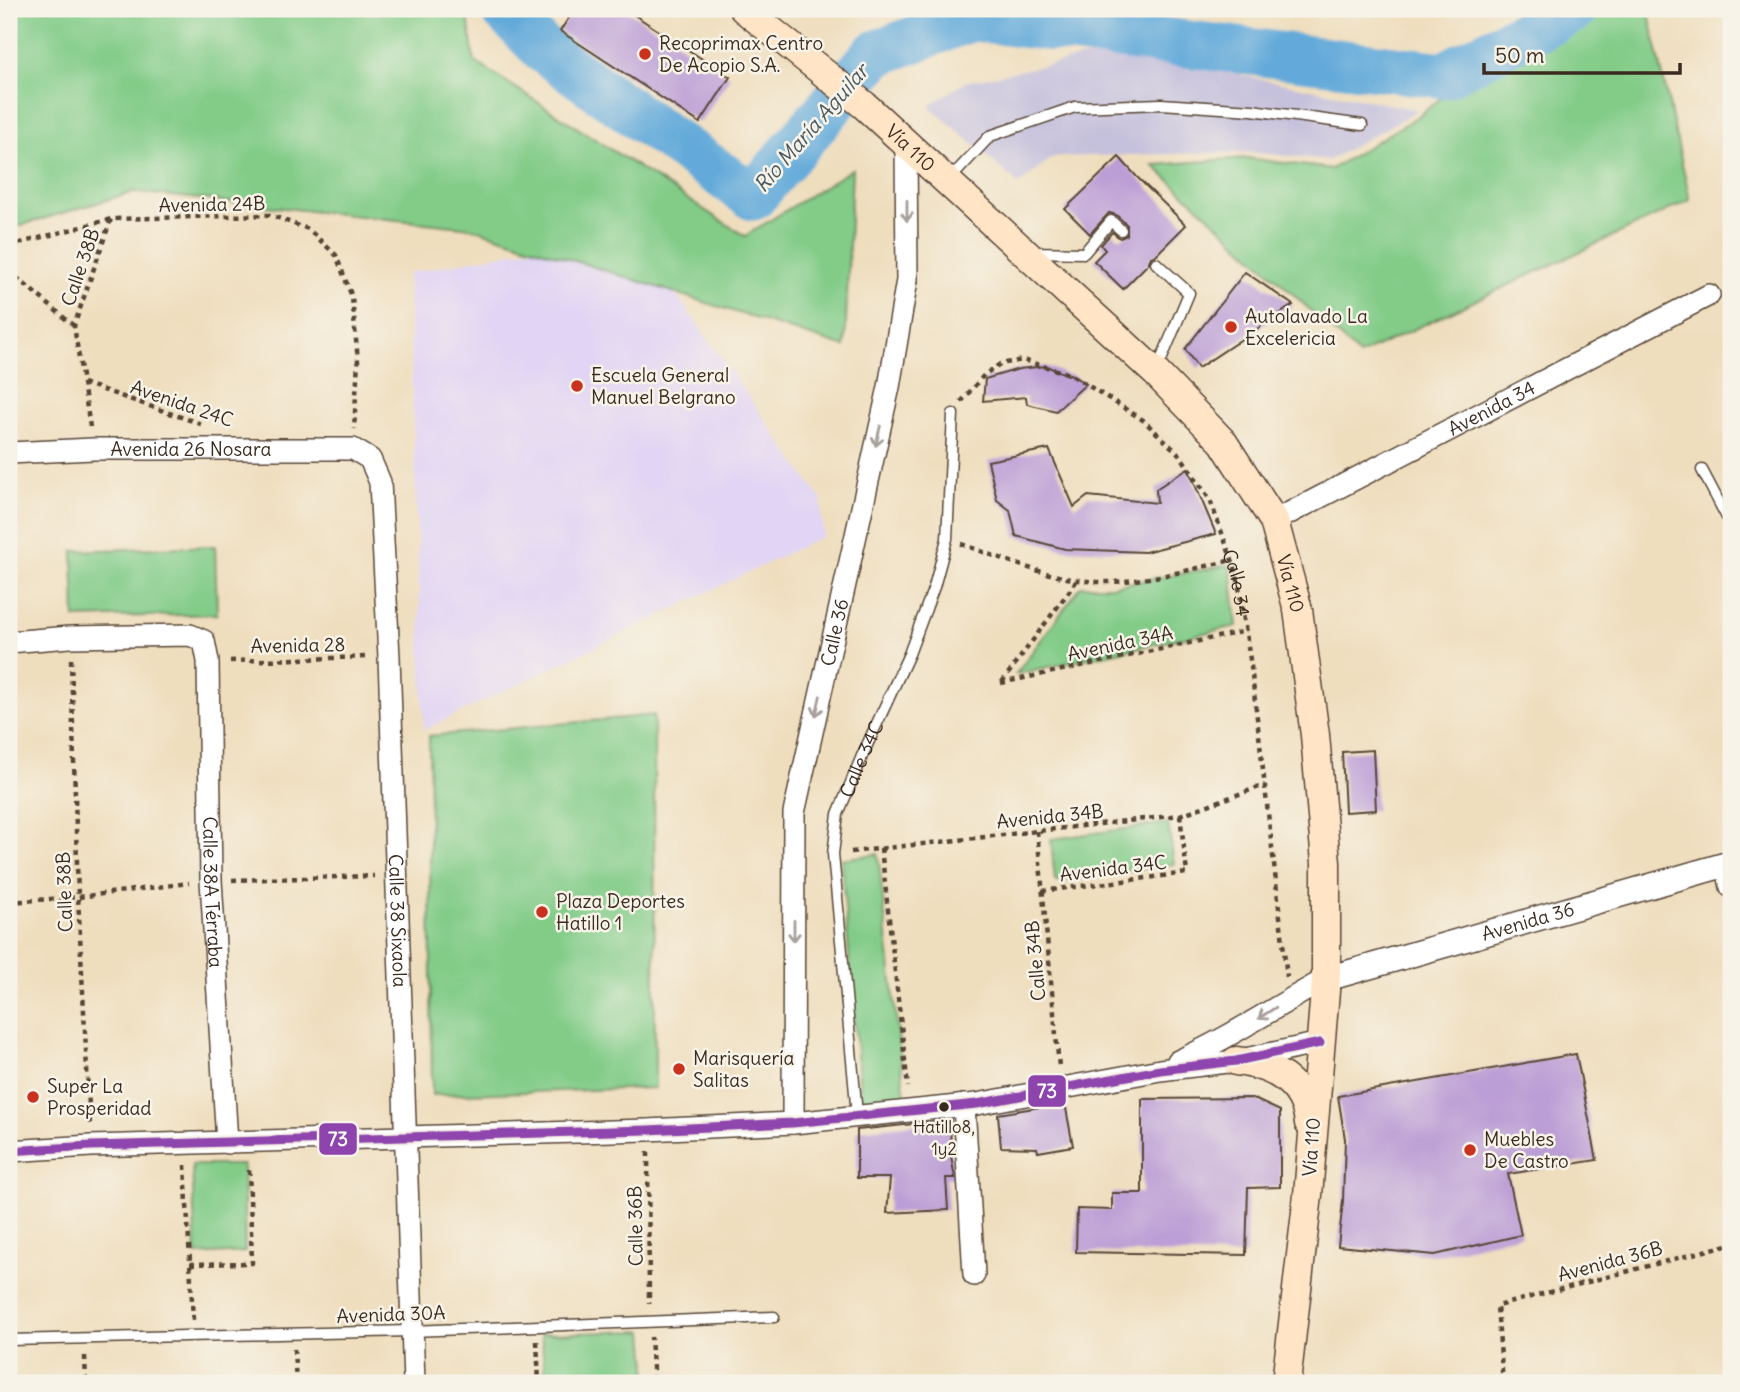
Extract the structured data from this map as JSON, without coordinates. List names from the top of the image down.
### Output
{
  "streets": {
    "main road": ["Vía 110"],
    "street": [
      "Avenida 34",
      "Avenida 26 Nosara",
      "Calle 36",
      "Calle 38A Térraba",
      "Calle 38 Sixaola",
      "Avenida 36"
    ],
    "lane": ["Calle 34C", "Avenida 30A"],
    "path": [
      "Avenida 24B",
      "Calle 38B",
      "Avenida 24C",
      "Calle 34",
      "Avenida 34A",
      "Avenida 28",
      "Avenida 34B",
      "Avenida 34C",
      "Calle 34B",
      "Calle 36B",
      "Avenida 36B"
    ]
  },
  "crossings": [
    ["Vía 110", "Avenida 34"],
    ["Vía 110", "Calle 36"],
    ["Vía 110", "Avenida 36"],
    ["Avenida 24B", "Calle 38B"],
    ["Avenida 24B", "Avenida 26 Nosara"],
    ["Avenida 24B", "Calle 38 Sixaola"],
    ["Calle 38B", "Avenida 24C"],
    ["Calle 38B", "Avenida 26 Nosara"],
    ["Avenida 26 Nosara", "Calle 38 Sixaola"],
    ["Calle 34", "Avenida 34A"],
    ["Calle 34", "Calle 34C"],
    ["Calle 34", "Avenida 34B"],
    ["Avenida 28", "Calle 38A Térraba"],
    ["Avenida 28", "Calle 38 Sixaola"],
    ["Calle 34C", "Avenida 34B"],
    ["Avenida 34B", "Avenida 34C"],
    ["Avenida 34B", "Calle 34B"],
    ["Avenida 34C", "Calle 34B"],
    ["Calle 38 Sixaola", "Avenida 30A"],
    ["Calle 36B", "Avenida 30A"]
  ],
  "one_way": ["Calle 36"],
  "water": ["Río María Aguilar"],
  "places": [
    "Recoprimax Centro De Acopio S.A.",
    "Autolavado La Excelericia",
    "Escuela General Manuel Belgrano",
    "Plaza Deportes Hatillo 1",
    "Marisquería Salitas",
    "Super La Prosperidad",
    "Hatillo8, 1y2",
    "Muebles De Castro"
  ],
  "lines": ["transit line 73"],
  "scale_bar": "50 m"
}
